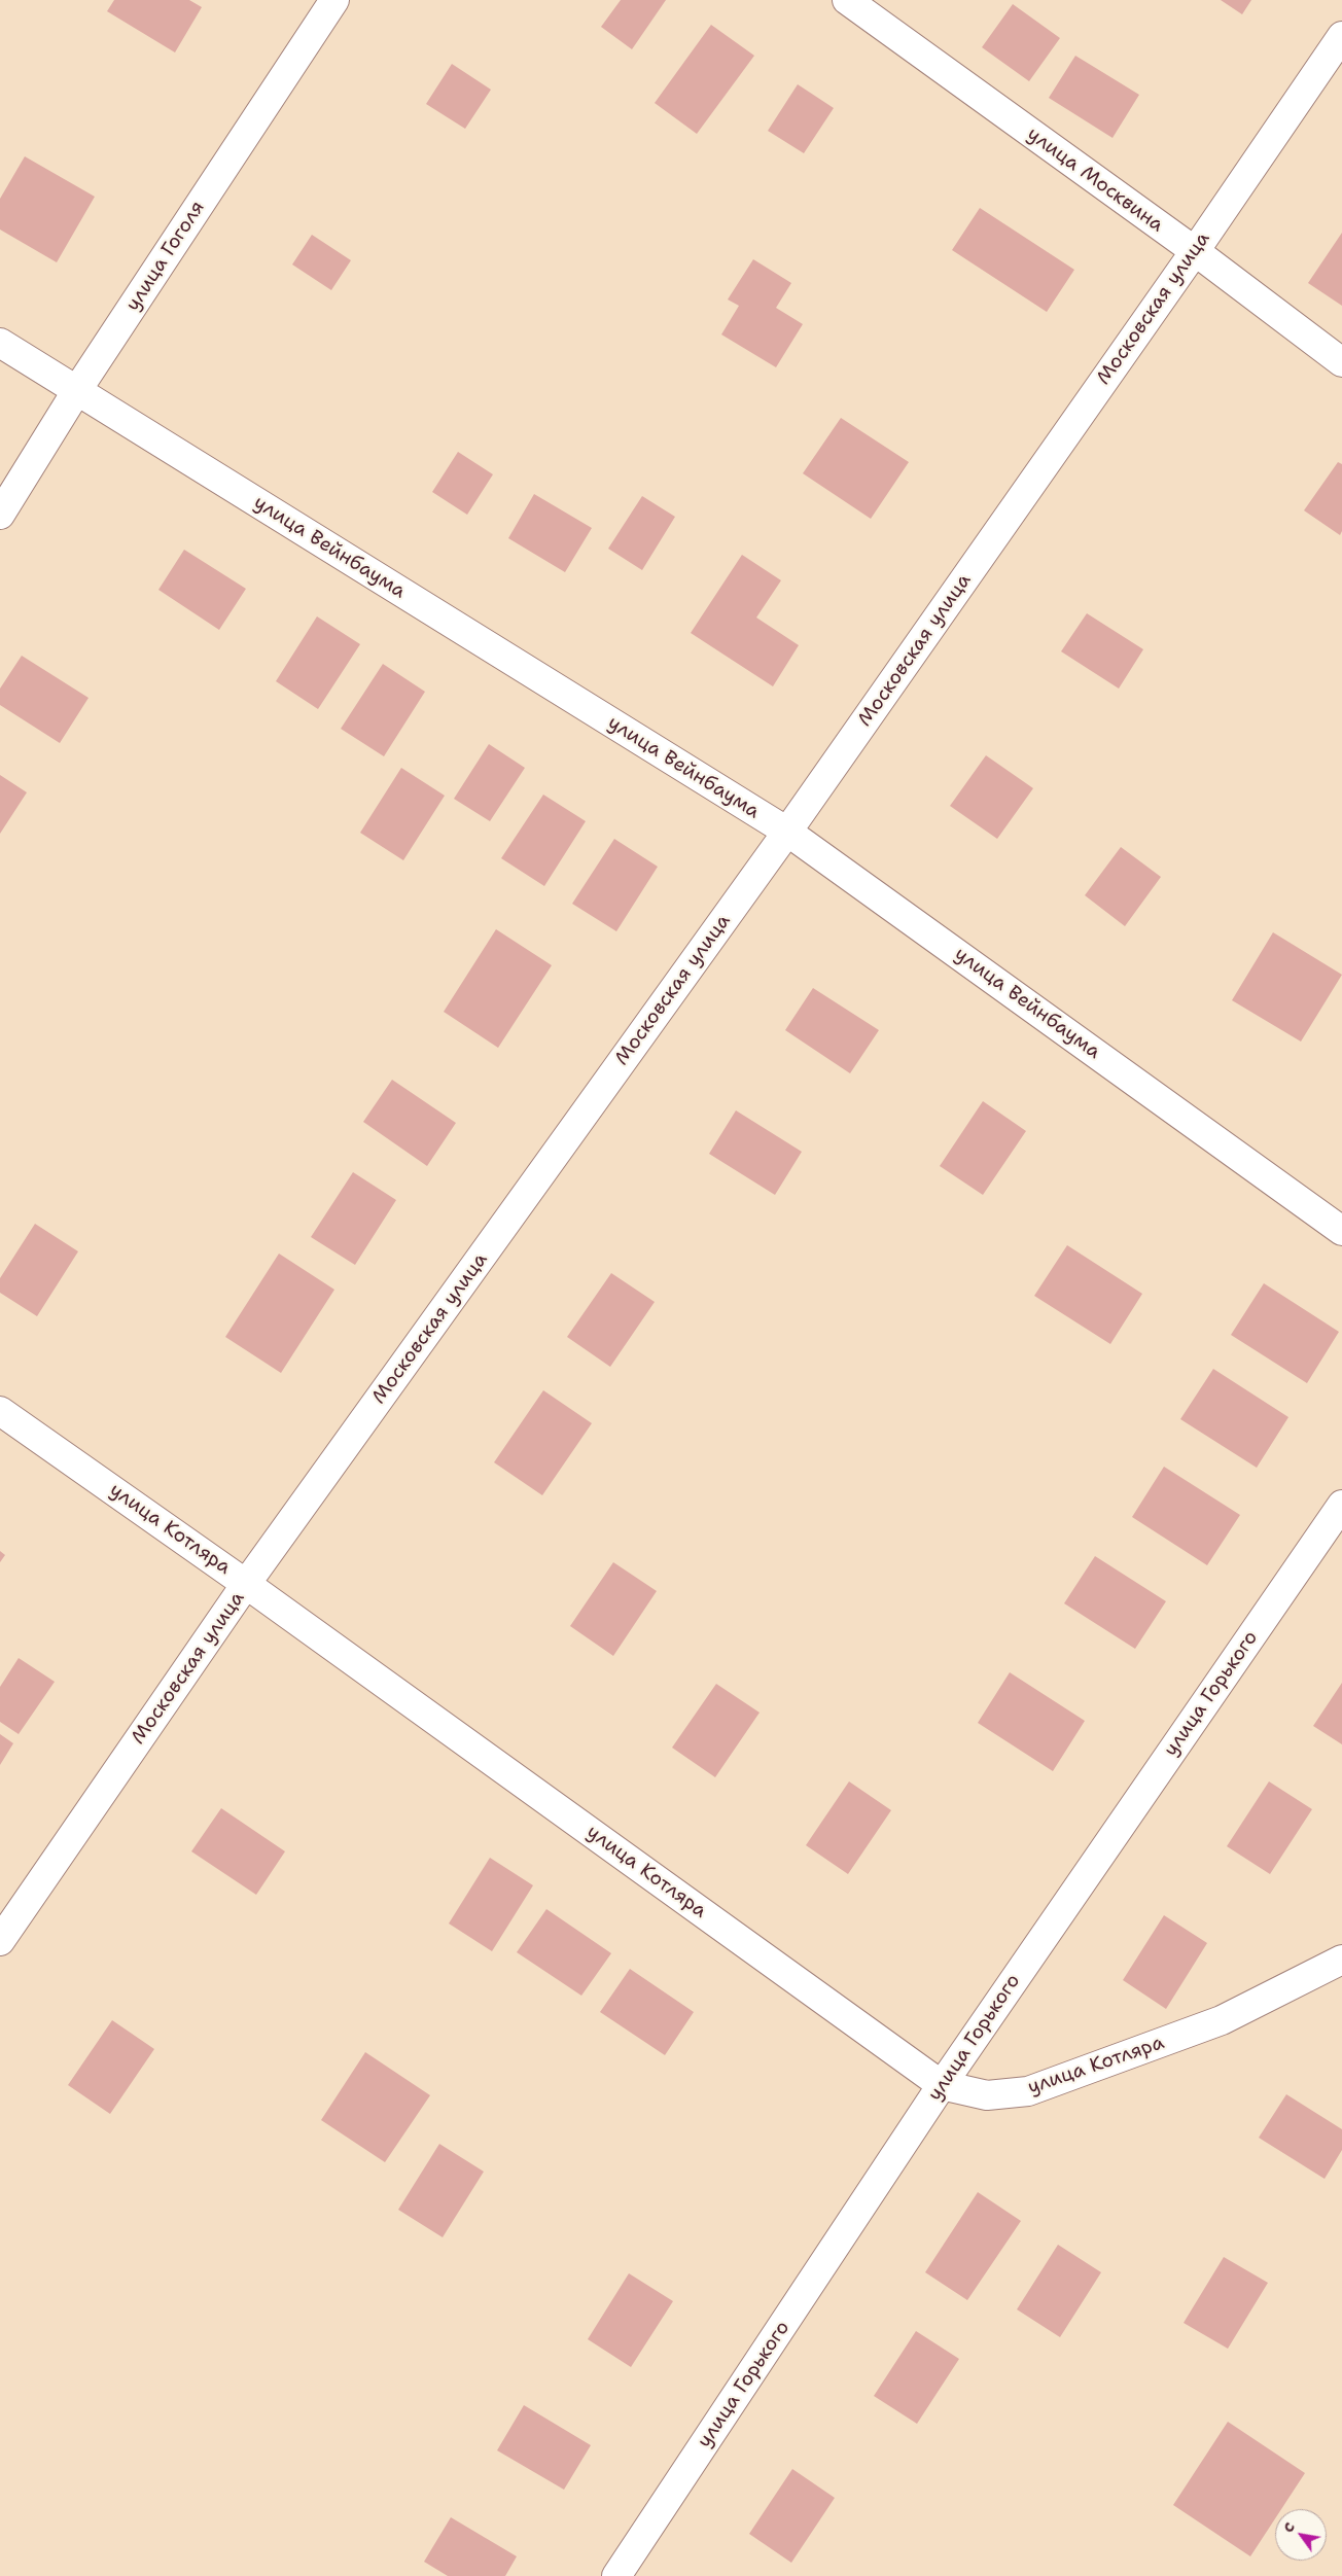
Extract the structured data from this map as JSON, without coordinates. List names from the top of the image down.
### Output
{
  "streets": {
    "street": [
      "улица Москвина",
      "улица Гоголя",
      "Московская улица",
      "улица Вейнбаума",
      "улица Котляра",
      "улица Горького"
    ]
  },
  "crossings": [
    ["улица Москвина", "Московская улица"],
    ["улица Гоголя", "улица Вейнбаума"],
    ["Московская улица", "улица Вейнбаума"],
    ["Московская улица", "улица Котляра"],
    ["улица Котляра", "улица Горького"]
  ],
  "north": "top left"
}
